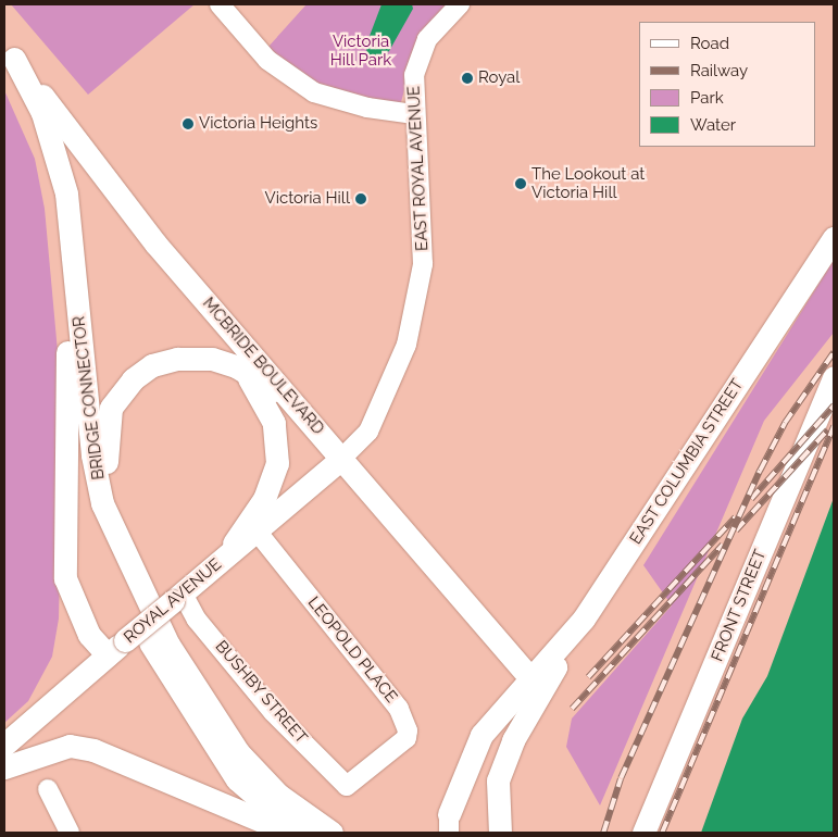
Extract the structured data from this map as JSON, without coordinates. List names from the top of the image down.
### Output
{
  "streets": {
    "main road": [
      "MCBRIDE BOULEVARD",
      "BRIDGE CONNECTOR",
      "EAST COLUMBIA STREET",
      "ROYAL AVENUE",
      "FRONT STREET"
    ],
    "street": ["EAST ROYAL AVENUE", "LEOPOLD PLACE", "BUSHBY STREET"]
  },
  "crossings": [
    ["EAST ROYAL AVENUE", "MCBRIDE BOULEVARD"],
    ["EAST ROYAL AVENUE", "ROYAL AVENUE"],
    ["MCBRIDE BOULEVARD", "BRIDGE CONNECTOR"],
    ["MCBRIDE BOULEVARD", "EAST COLUMBIA STREET"],
    ["MCBRIDE BOULEVARD", "ROYAL AVENUE"],
    ["ROYAL AVENUE", "LEOPOLD PLACE"],
    ["ROYAL AVENUE", "BUSHBY STREET"],
    ["LEOPOLD PLACE", "BUSHBY STREET"]
  ],
  "parks": ["Victoria Hill Park"],
  "places": [
    "Royal",
    "Victoria Heights",
    "The Lookout at Victoria Hill",
    "Victoria Hill"
  ],
  "legend": [
    "Road",
    "Railway",
    "Park",
    "Water"
  ]
}
